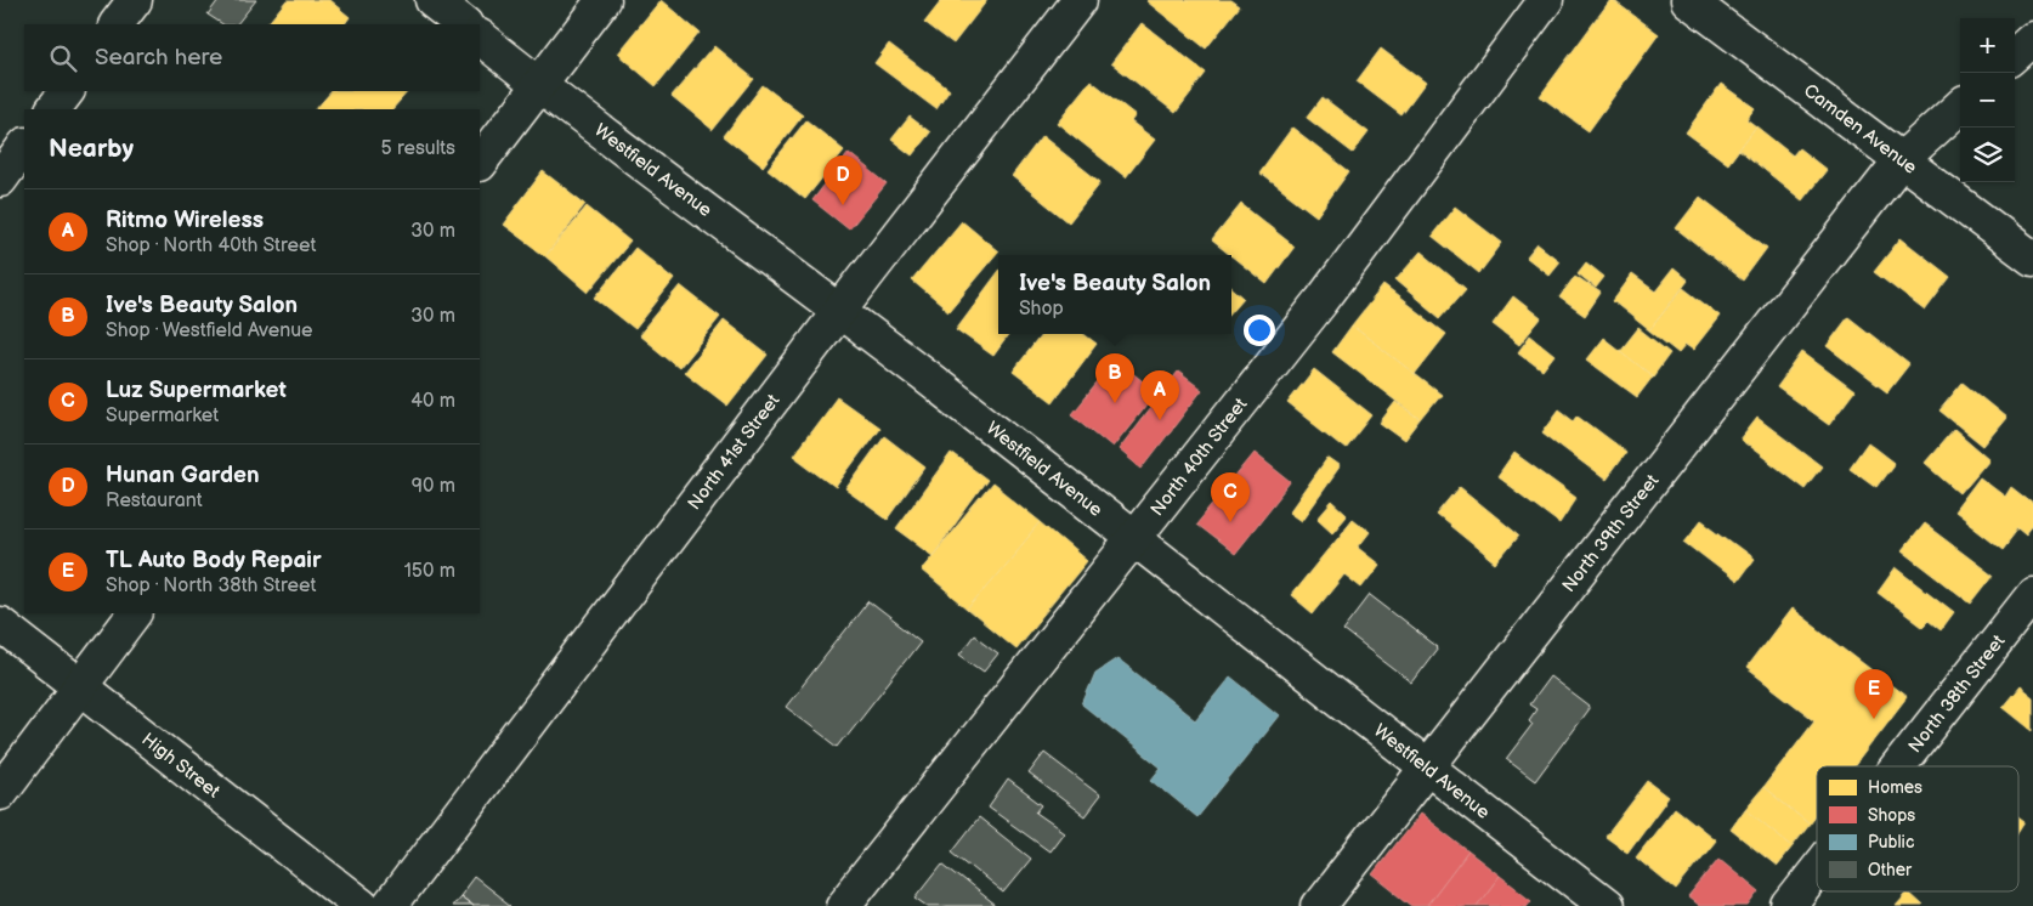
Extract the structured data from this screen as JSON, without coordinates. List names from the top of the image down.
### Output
{
  "streets": {
    "street": [
      "Camden Avenue",
      "Westfield Avenue",
      "North 41st Street",
      "North 40th Street",
      "North 39th Street",
      "North 38th Street",
      "High Street"
    ]
  },
  "crossings": [
    ["Camden Avenue", "North 39th Street"],
    ["Westfield Avenue", "North 41st Street"],
    ["Westfield Avenue", "North 40th Street"],
    ["Westfield Avenue", "North 39th Street"]
  ],
  "legend": [
    "Homes",
    "Shops",
    "Public",
    "Other"
  ],
  "page": {
    "map_buttons": ["+", "−"],
    "search": "Search here",
    "heading": ["Nearby", "5 results"],
    "pins": [
      "D",
      "B",
      "A",
      "C",
      "E"
    ],
    "list": [
      {
        "mark": "A",
        "name": "Ritmo Wireless",
        "note": "Shop · North 40th Street",
        "value": "30 m"
      },
      {
        "mark": "B",
        "name": "Ive's Beauty Salon",
        "note": "Shop · Westfield Avenue",
        "value": "30 m"
      },
      {
        "mark": "C",
        "name": "Luz Supermarket",
        "note": "Supermarket",
        "value": "40 m"
      },
      {
        "mark": "D",
        "name": "Hunan Garden",
        "note": "Restaurant",
        "value": "90 m"
      },
      {
        "mark": "E",
        "name": "TL Auto Body Repair",
        "note": "Shop · North 38th Street",
        "value": "150 m"
      }
    ],
    "popup": ["Ive's Beauty Salon", "Shop"]
  }
}
